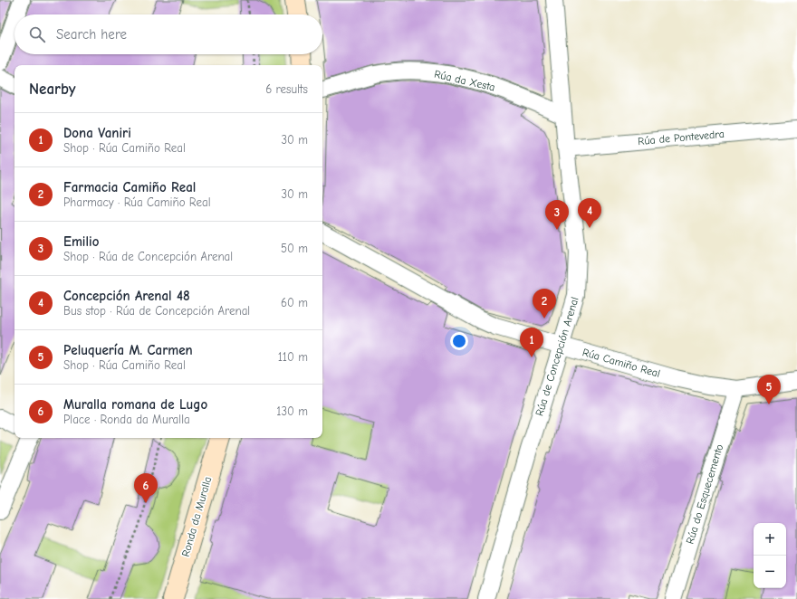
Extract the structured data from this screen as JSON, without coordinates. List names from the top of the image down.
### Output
{
  "streets": {
    "street": [
      "Rúa da Xesta",
      "Rúa de Pontevedra",
      "Rúa de Concepción Arenal",
      "Rúa Camiño Real",
      "Rúa do Esquecemento",
      "Ronda da Muralla"
    ]
  },
  "crossings": [
    ["Rúa da Xesta", "Rúa de Concepción Arenal"],
    ["Rúa de Pontevedra", "Rúa de Concepción Arenal"],
    ["Rúa de Concepción Arenal", "Rúa Camiño Real"],
    ["Rúa Camiño Real", "Rúa do Esquecemento"]
  ],
  "page": {
    "search": "Search here",
    "heading": ["Nearby", "6 results"],
    "list": [
      {
        "mark": "1",
        "name": "Dona Vaniri",
        "note": "Shop · Rúa Camiño Real",
        "value": "30 m"
      },
      {
        "mark": "2",
        "name": "Farmacia Camiño Real",
        "note": "Pharmacy · Rúa Camiño Real",
        "value": "30 m"
      },
      {
        "mark": "3",
        "name": "Emilio",
        "note": "Shop · Rúa de Concepción Arenal",
        "value": "50 m"
      },
      {
        "mark": "4",
        "name": "Concepción Arenal 48",
        "note": "Bus stop · Rúa de Concepción Arenal",
        "value": "60 m"
      },
      {
        "mark": "5",
        "name": "Peluquería M. Carmen",
        "note": "Shop · Rúa Camiño Real",
        "value": "110 m"
      },
      {
        "mark": "6",
        "name": "Muralla romana de Lugo",
        "note": "Place · Ronda da Muralla",
        "value": "130 m"
      }
    ],
    "pins": [
      "4",
      "3",
      "2",
      "1",
      "5",
      "6"
    ],
    "map_buttons": ["+", "−"]
  }
}
